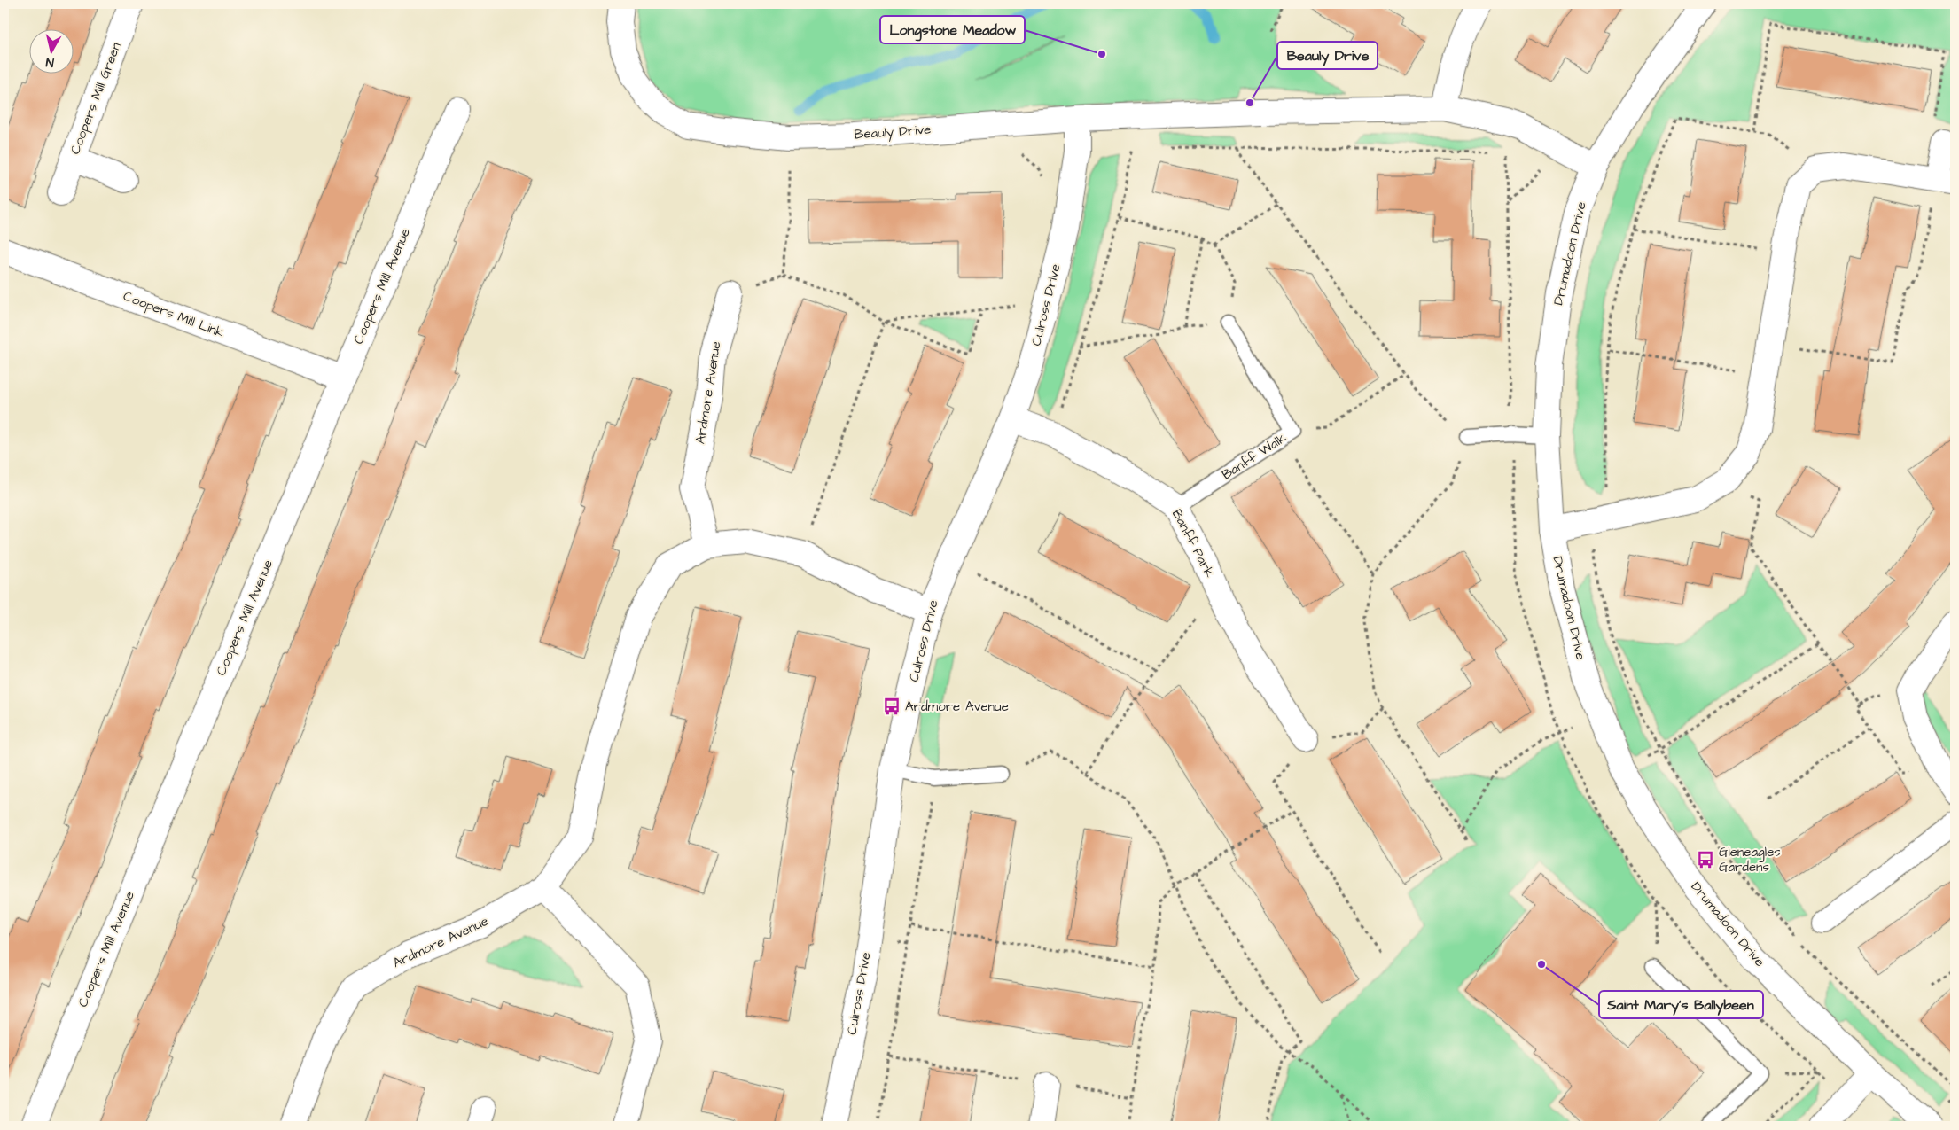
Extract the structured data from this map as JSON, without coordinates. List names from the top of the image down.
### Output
{
  "streets": {
    "street": [
      "Coopers Mill Green",
      "Beauly Drive",
      "Drumadoon Drive",
      "Coopers Mill Avenue",
      "Culross Drive",
      "Coopers Mill Link",
      "Ardmore Avenue",
      "Banff Park"
    ],
    "lane": ["Banff Walk"]
  },
  "crossings": [
    ["Beauly Drive", "Drumadoon Drive"],
    ["Beauly Drive", "Culross Drive"],
    ["Coopers Mill Avenue", "Coopers Mill Link"],
    ["Culross Drive", "Ardmore Avenue"],
    ["Culross Drive", "Banff Park"],
    ["Banff Walk", "Banff Park"]
  ],
  "places": {
    "other": ["Longstone Meadow", "Beauly Drive", "Saint Mary's Ballybeen"],
    "bus stop": ["Ardmore Avenue", "Gleneagles Gardens"]
  },
  "north": "bottom"
}
